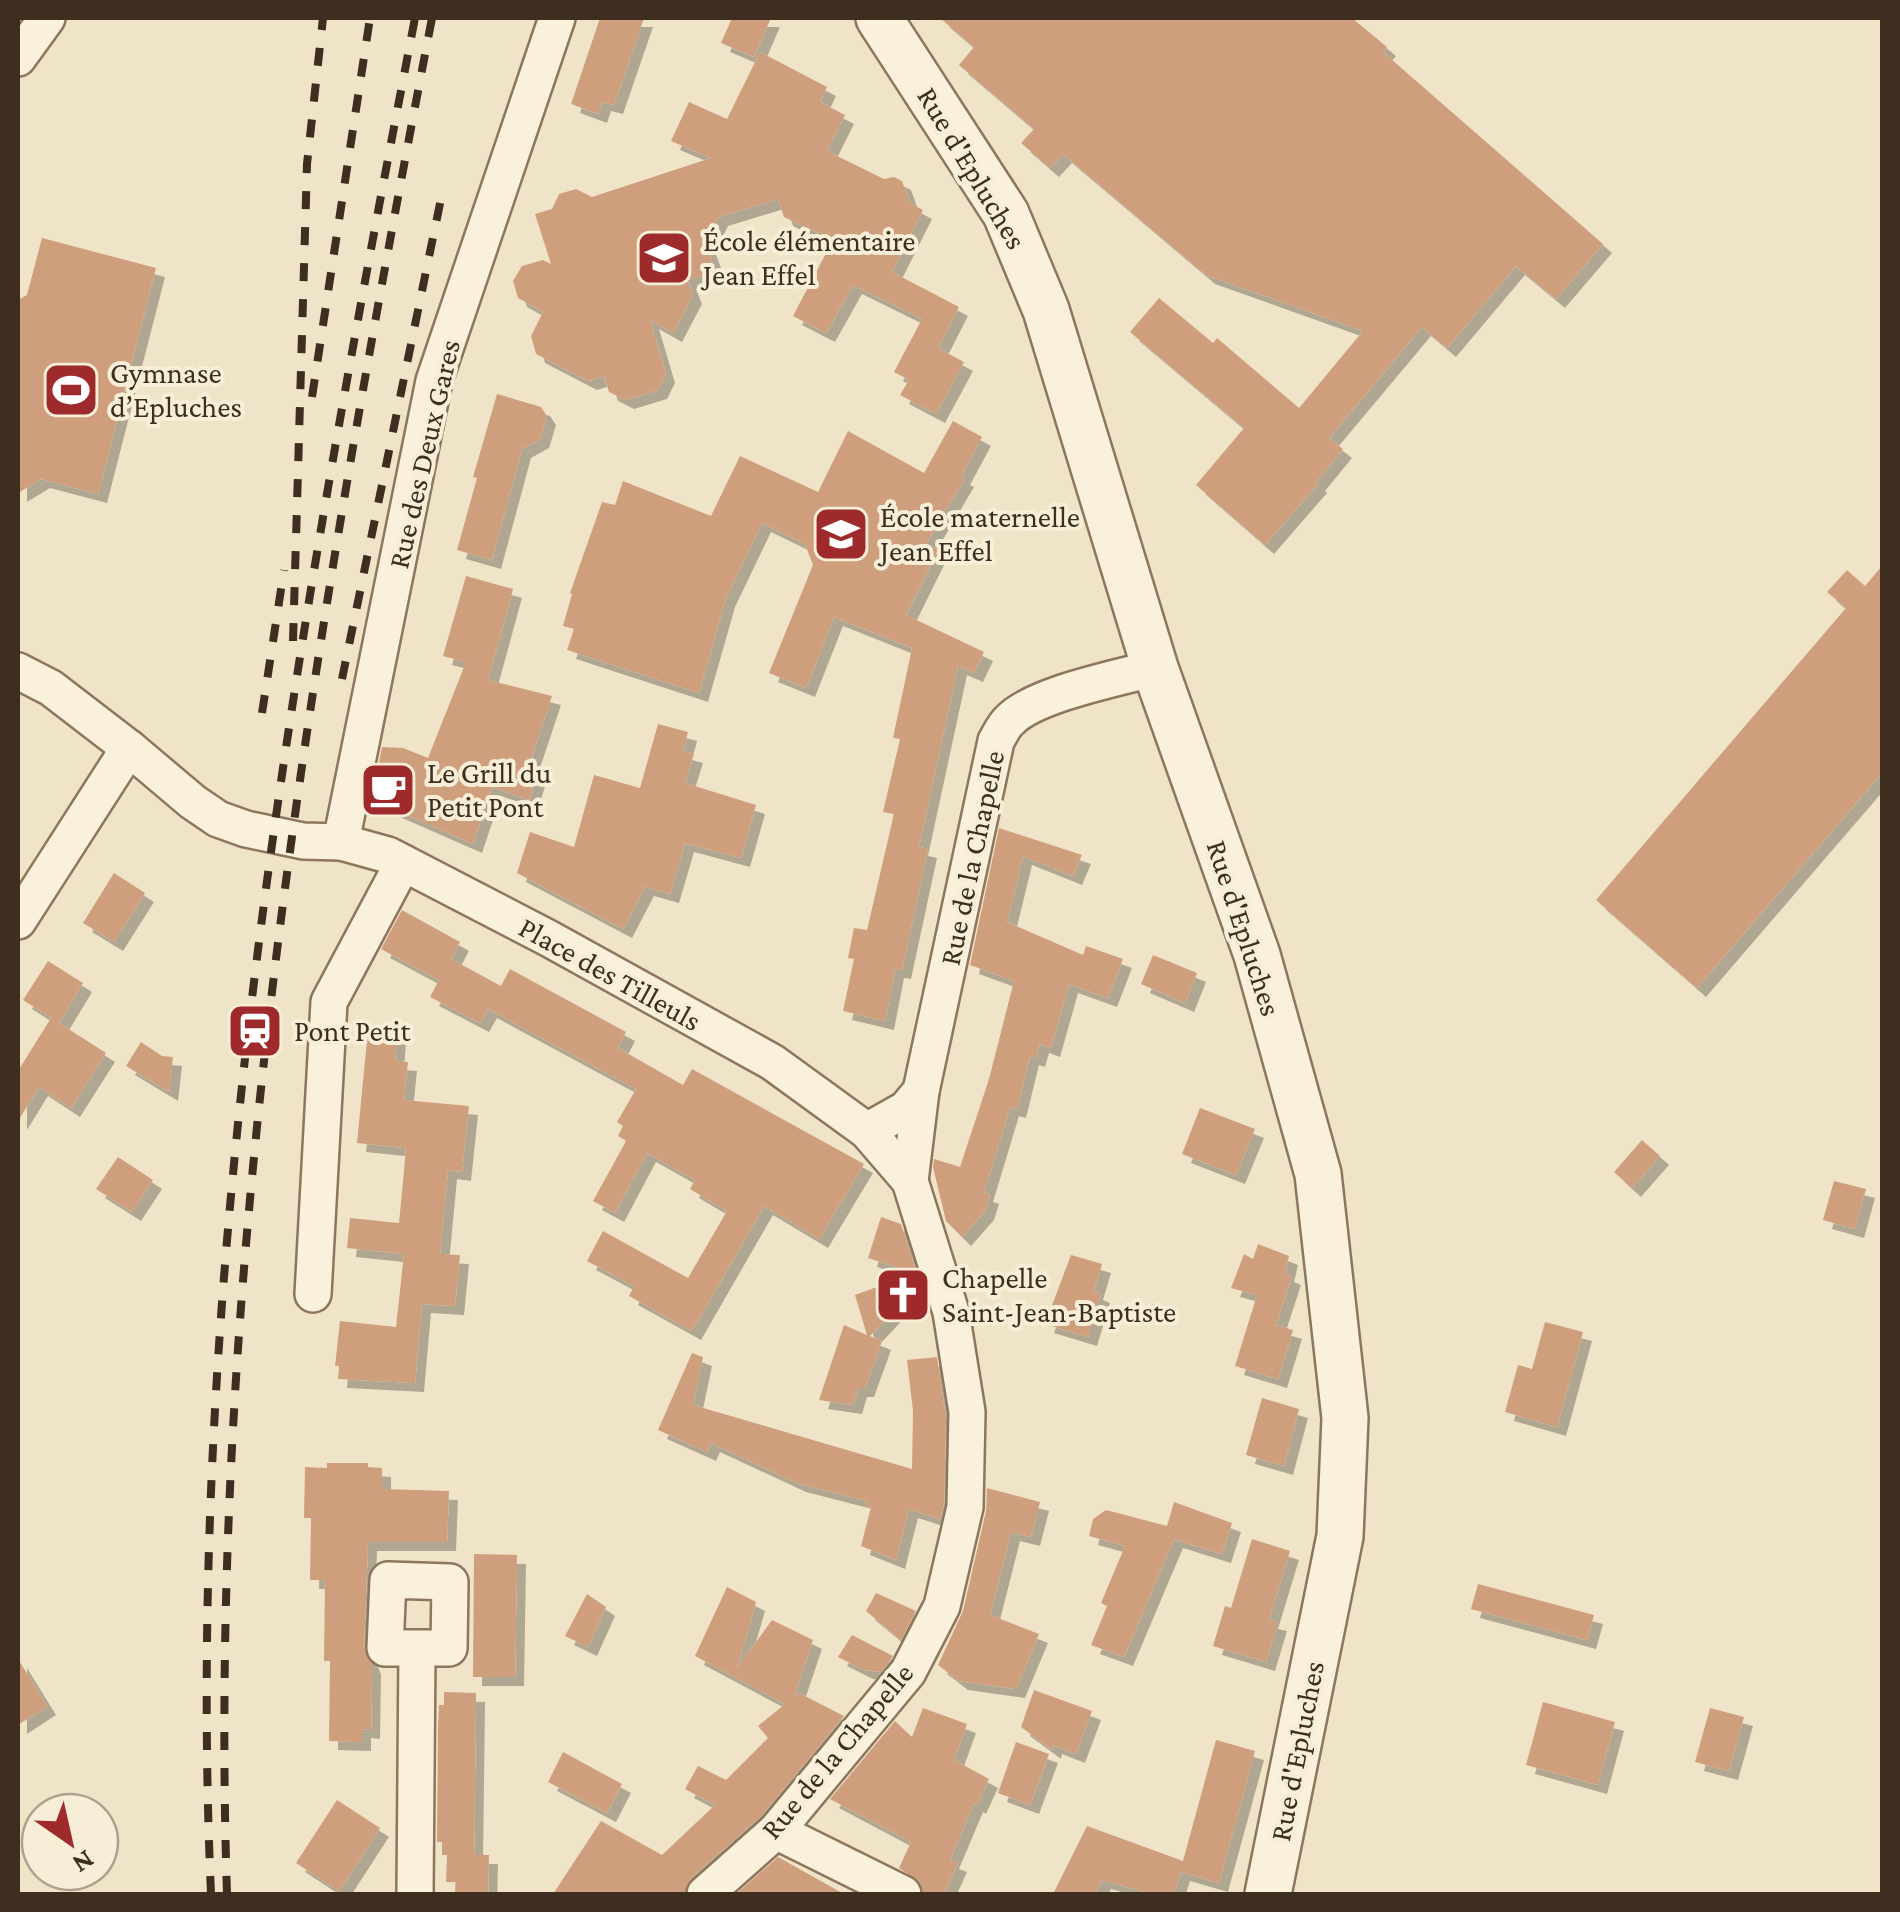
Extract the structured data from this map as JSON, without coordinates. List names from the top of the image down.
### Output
{
  "streets": {
    "street": [
      "Rue d'Epluches",
      "Rue des Deux Gares",
      "Rue de la Chapelle",
      "Place des Tilleuls"
    ]
  },
  "crossings": [
    ["Rue d'Epluches", "Rue de la Chapelle"],
    ["Rue des Deux Gares", "Place des Tilleuls"],
    ["Rue de la Chapelle", "Place des Tilleuls"]
  ],
  "places": {
    "school or university": ["École élémentaire Jean Effel", "École maternelle Jean Effel"],
    "sports": ["Gymnase d’Epluches"],
    "cafe": ["Le Grill du Petit Pont"],
    "station": ["Pont Petit"],
    "church": ["Chapelle Saint-Jean-Baptiste"]
  },
  "north": "bottom right"
}
